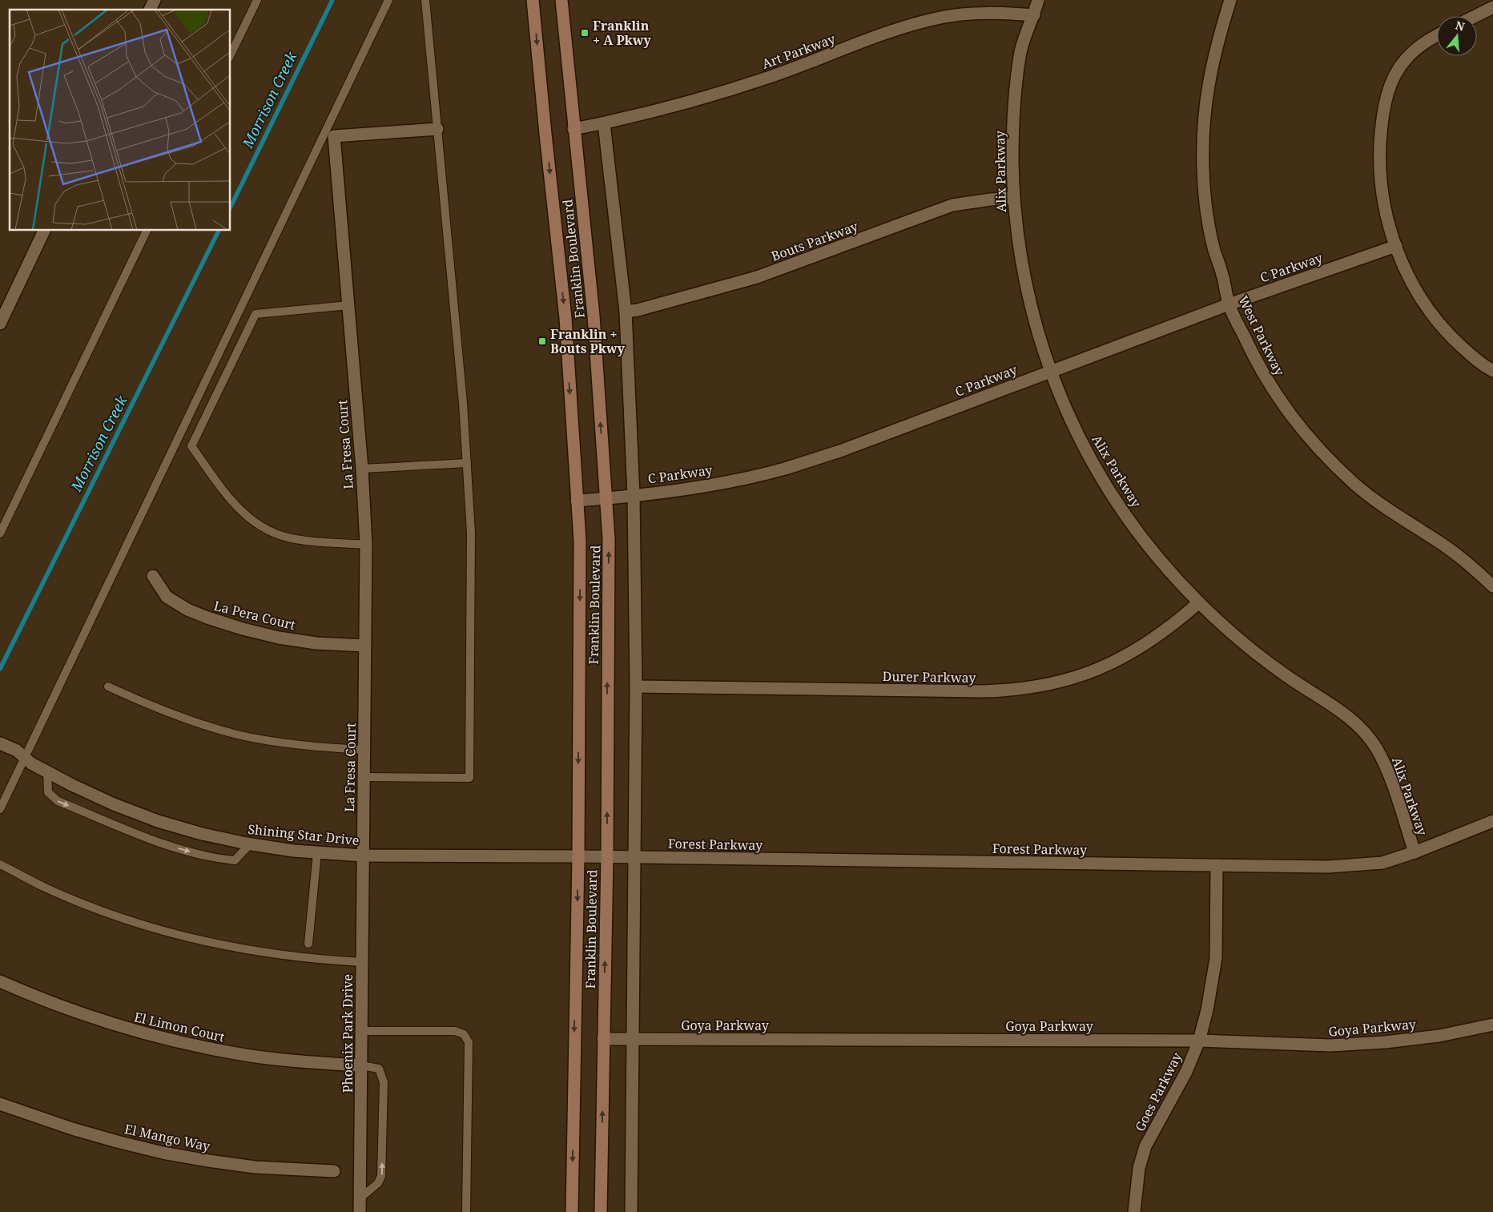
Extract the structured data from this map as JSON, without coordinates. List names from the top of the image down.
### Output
{
  "streets": {
    "main road": ["Franklin Boulevard"],
    "street": [
      "Art Parkway",
      "Alix Parkway",
      "Bouts Parkway",
      "C Parkway",
      "West Parkway",
      "La Fresa Court",
      "La Pera Court",
      "Durer Parkway",
      "Shining Star Drive",
      "Forest Parkway",
      "Goya Parkway",
      "El Limon Court",
      "Phoenix Park Drive",
      "Goes Parkway",
      "El Mango Way"
    ]
  },
  "crossings": [
    ["Art Parkway", "Alix Parkway"],
    ["Art Parkway", "Franklin Boulevard"],
    ["Alix Parkway", "Bouts Parkway"],
    ["Alix Parkway", "C Parkway"],
    ["Alix Parkway", "Durer Parkway"],
    ["Alix Parkway", "Forest Parkway"],
    ["Franklin Boulevard", "C Parkway"],
    ["Franklin Boulevard", "Shining Star Drive"],
    ["Franklin Boulevard", "Forest Parkway"],
    ["Franklin Boulevard", "Goya Parkway"],
    ["C Parkway", "West Parkway"],
    ["La Fresa Court", "La Pera Court"],
    ["La Fresa Court", "Shining Star Drive"],
    ["La Fresa Court", "Phoenix Park Drive"],
    ["Shining Star Drive", "Forest Parkway"],
    ["Shining Star Drive", "Phoenix Park Drive"],
    ["Forest Parkway", "Goes Parkway"],
    ["Goya Parkway", "Goes Parkway"],
    ["El Limon Court", "Phoenix Park Drive"]
  ],
  "water": ["Morrison Creek"],
  "places": {
    "transit": ["Franklin + A Pkwy", "Franklin + Bouts Pkwy"]
  },
  "north": "top"
}
